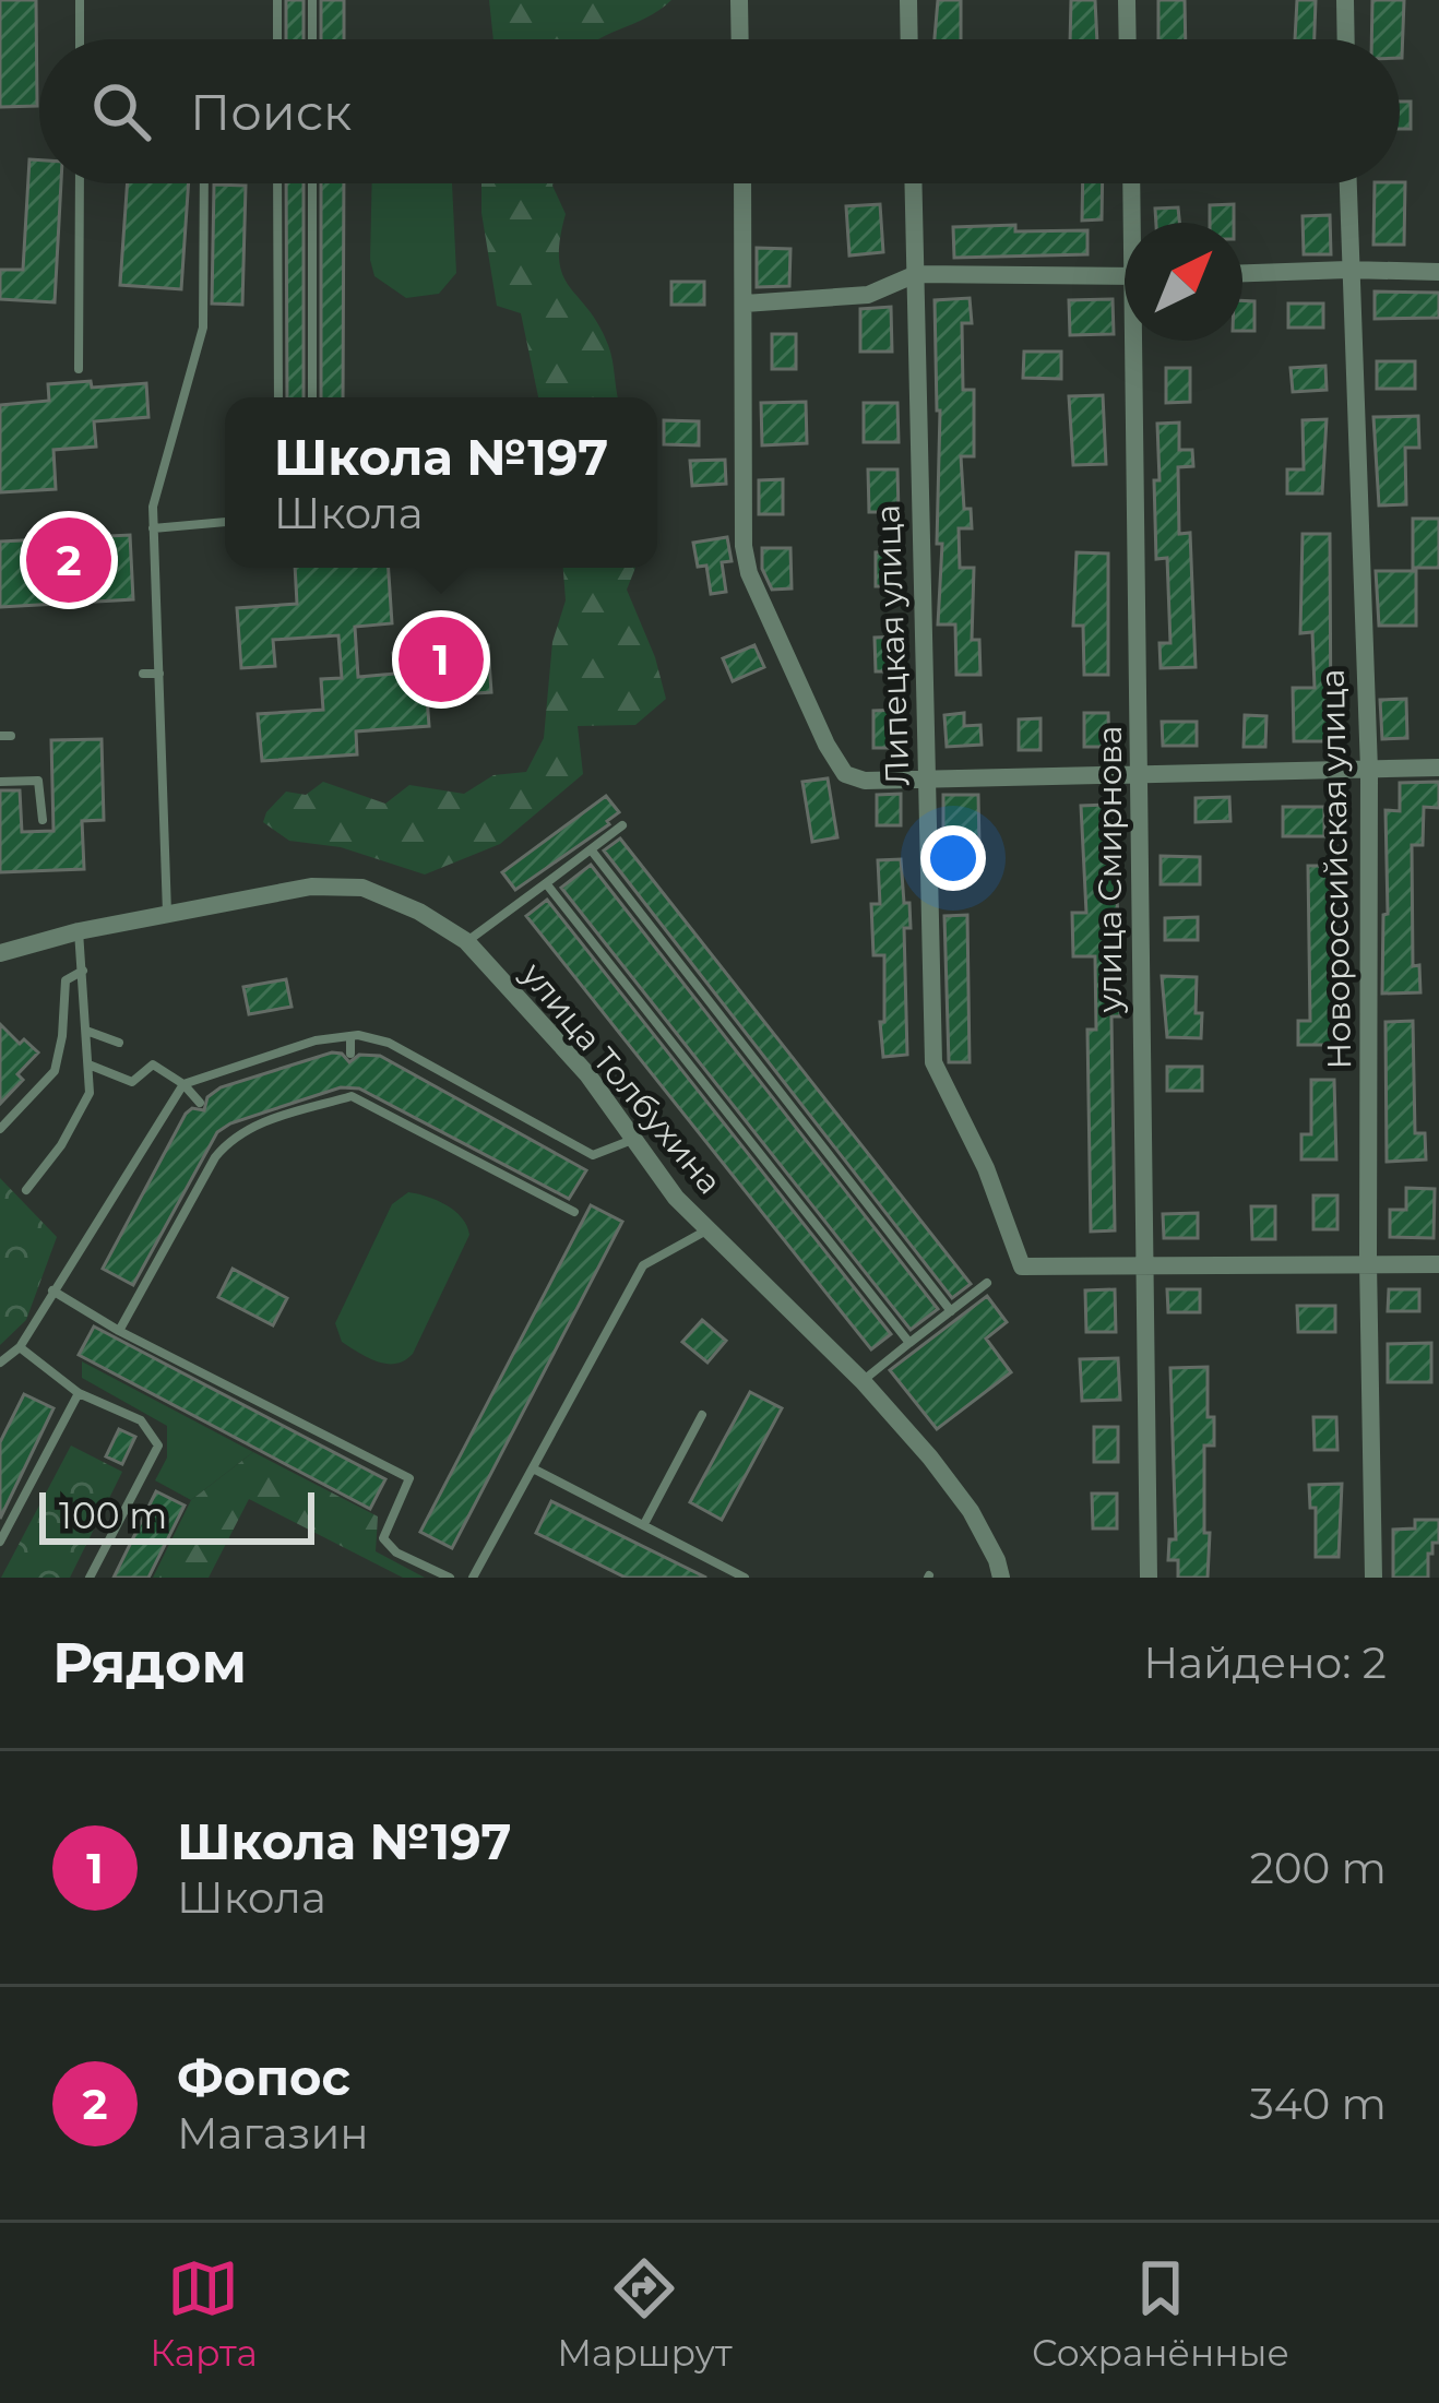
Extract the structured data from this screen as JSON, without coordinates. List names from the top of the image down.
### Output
{
  "streets": {
    "street": [
      "Липецкая улица",
      "улица Смирнова",
      "Новороссийская улица",
      "улица Толбухина"
    ]
  },
  "crossings": [
    ["Липецкая улица", "улица Смирнова"]
  ],
  "scale_bar": "100 m",
  "north": "top right",
  "page": {
    "search": "Поиск",
    "popup": ["Школа №197", "Школа"],
    "pins": ["2", "1"],
    "scale": "100 m",
    "heading": ["Рядом", "Найдено: 2"],
    "list": [
      {
        "mark": "1",
        "name": "Школа №197",
        "note": "Школа",
        "value": "200 m"
      },
      {
        "mark": "2",
        "name": "Фопос",
        "note": "Магазин",
        "value": "340 m"
      }
    ],
    "nav": ["Карта", "Маршрут", "Сохранённые"]
  }
}
